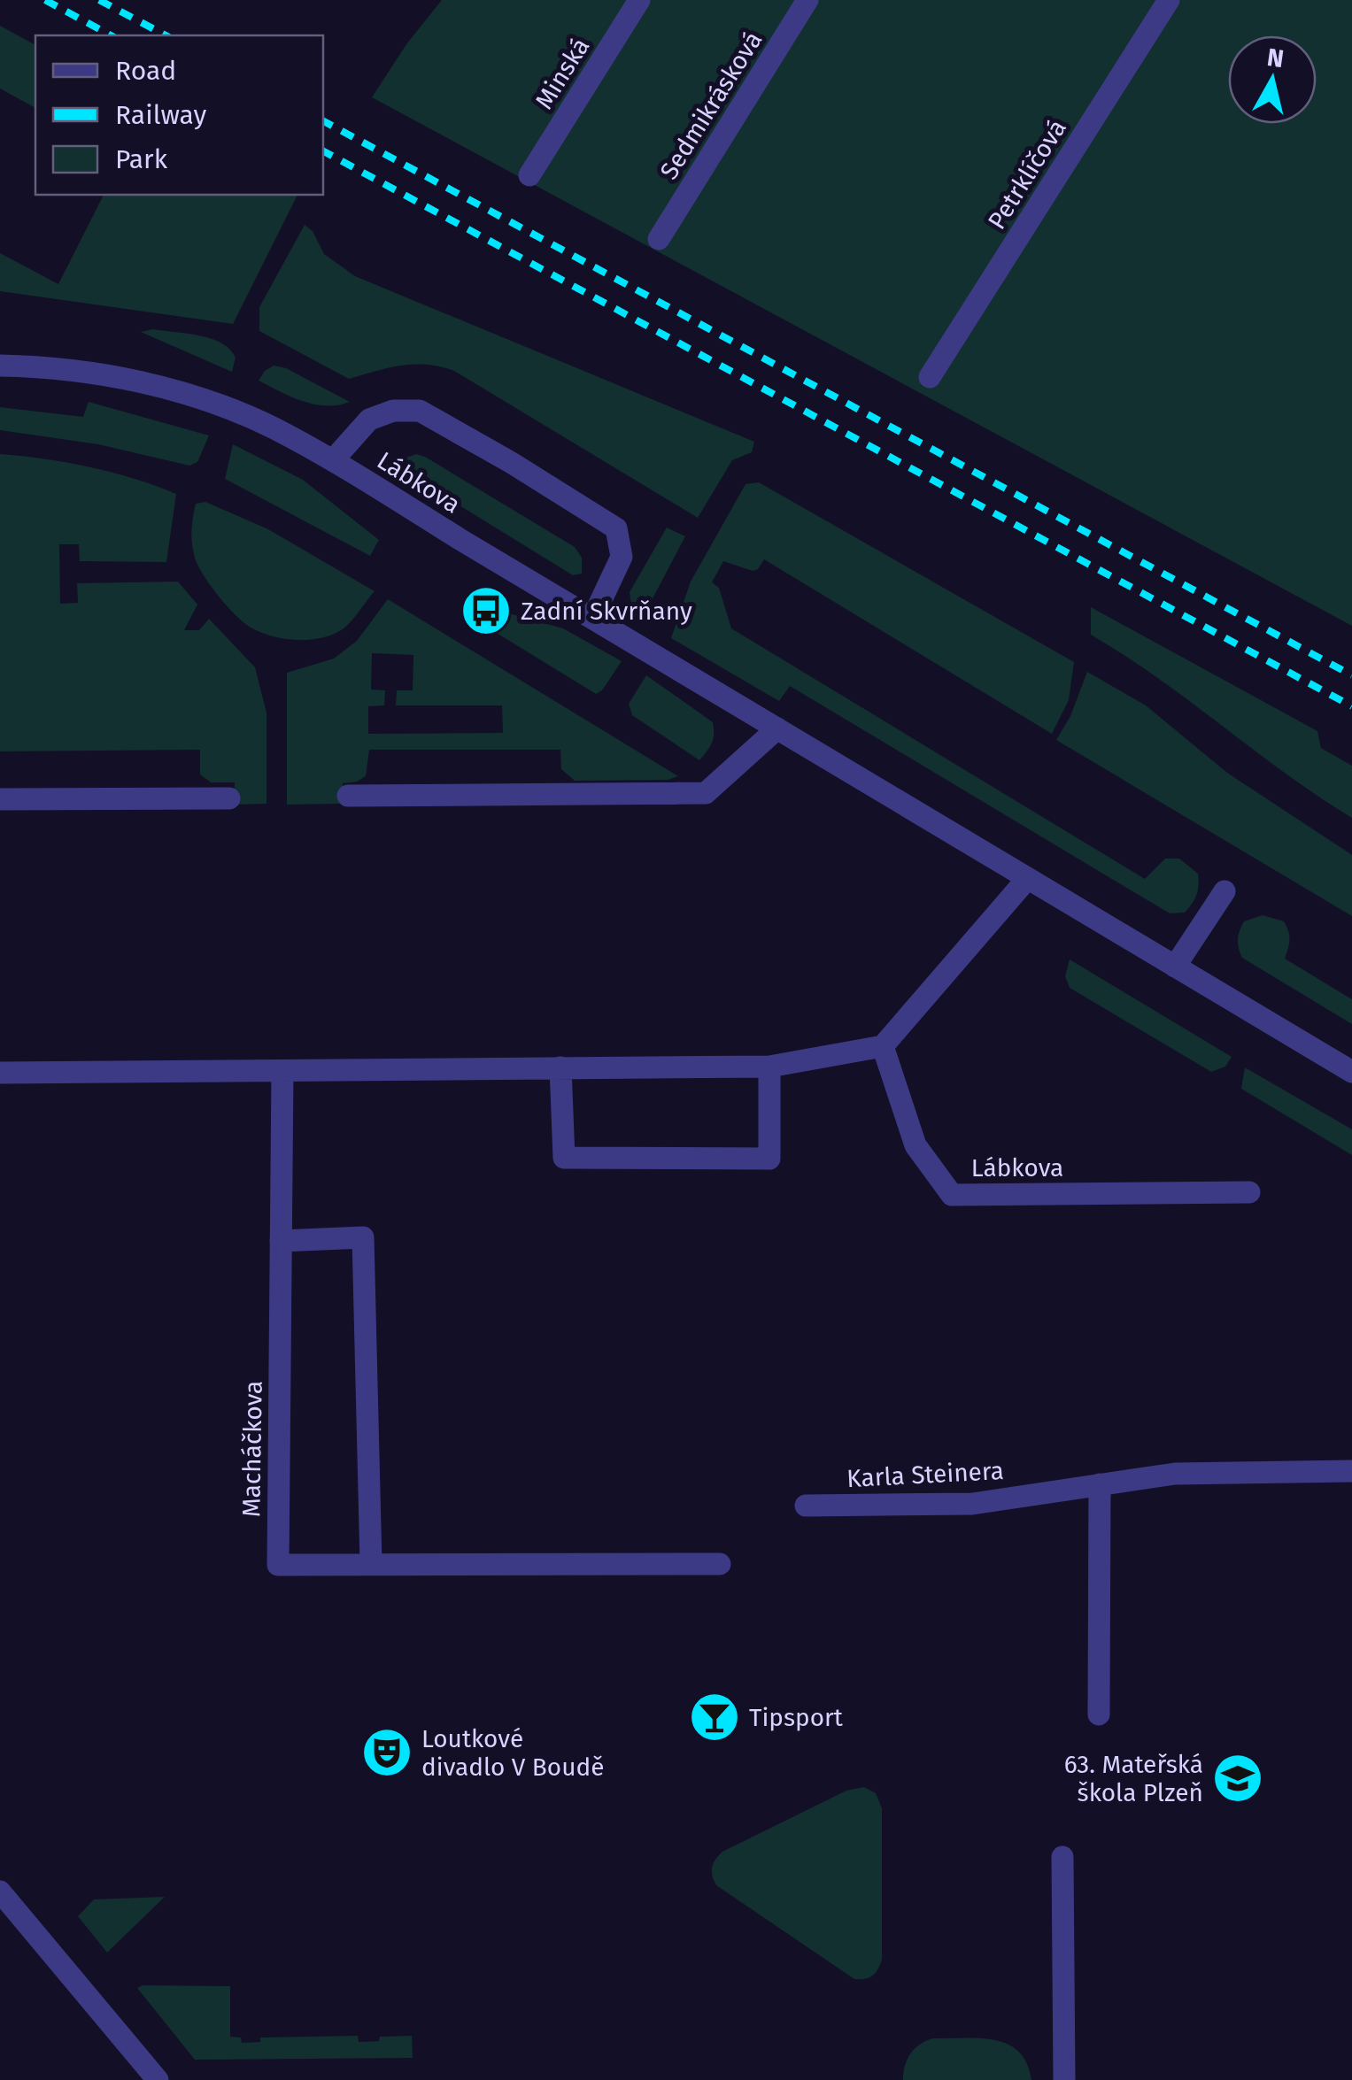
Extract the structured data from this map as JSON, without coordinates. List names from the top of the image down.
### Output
{
  "streets": {
    "street": [
      "Minská",
      "Sedmikrásková",
      "Petrklíčová",
      "Lábkova",
      "Macháčkova",
      "Karla Steinera"
    ]
  },
  "places": {
    "bus stop": ["Zadní Skvrňany"],
    "bar": ["Tipsport"],
    "theatre": ["Loutkové divadlo V Boudě"],
    "school or university": ["63. Mateřská škola Plzeň"]
  },
  "legend": ["Road", "Railway", "Park"],
  "north": "top"
}
